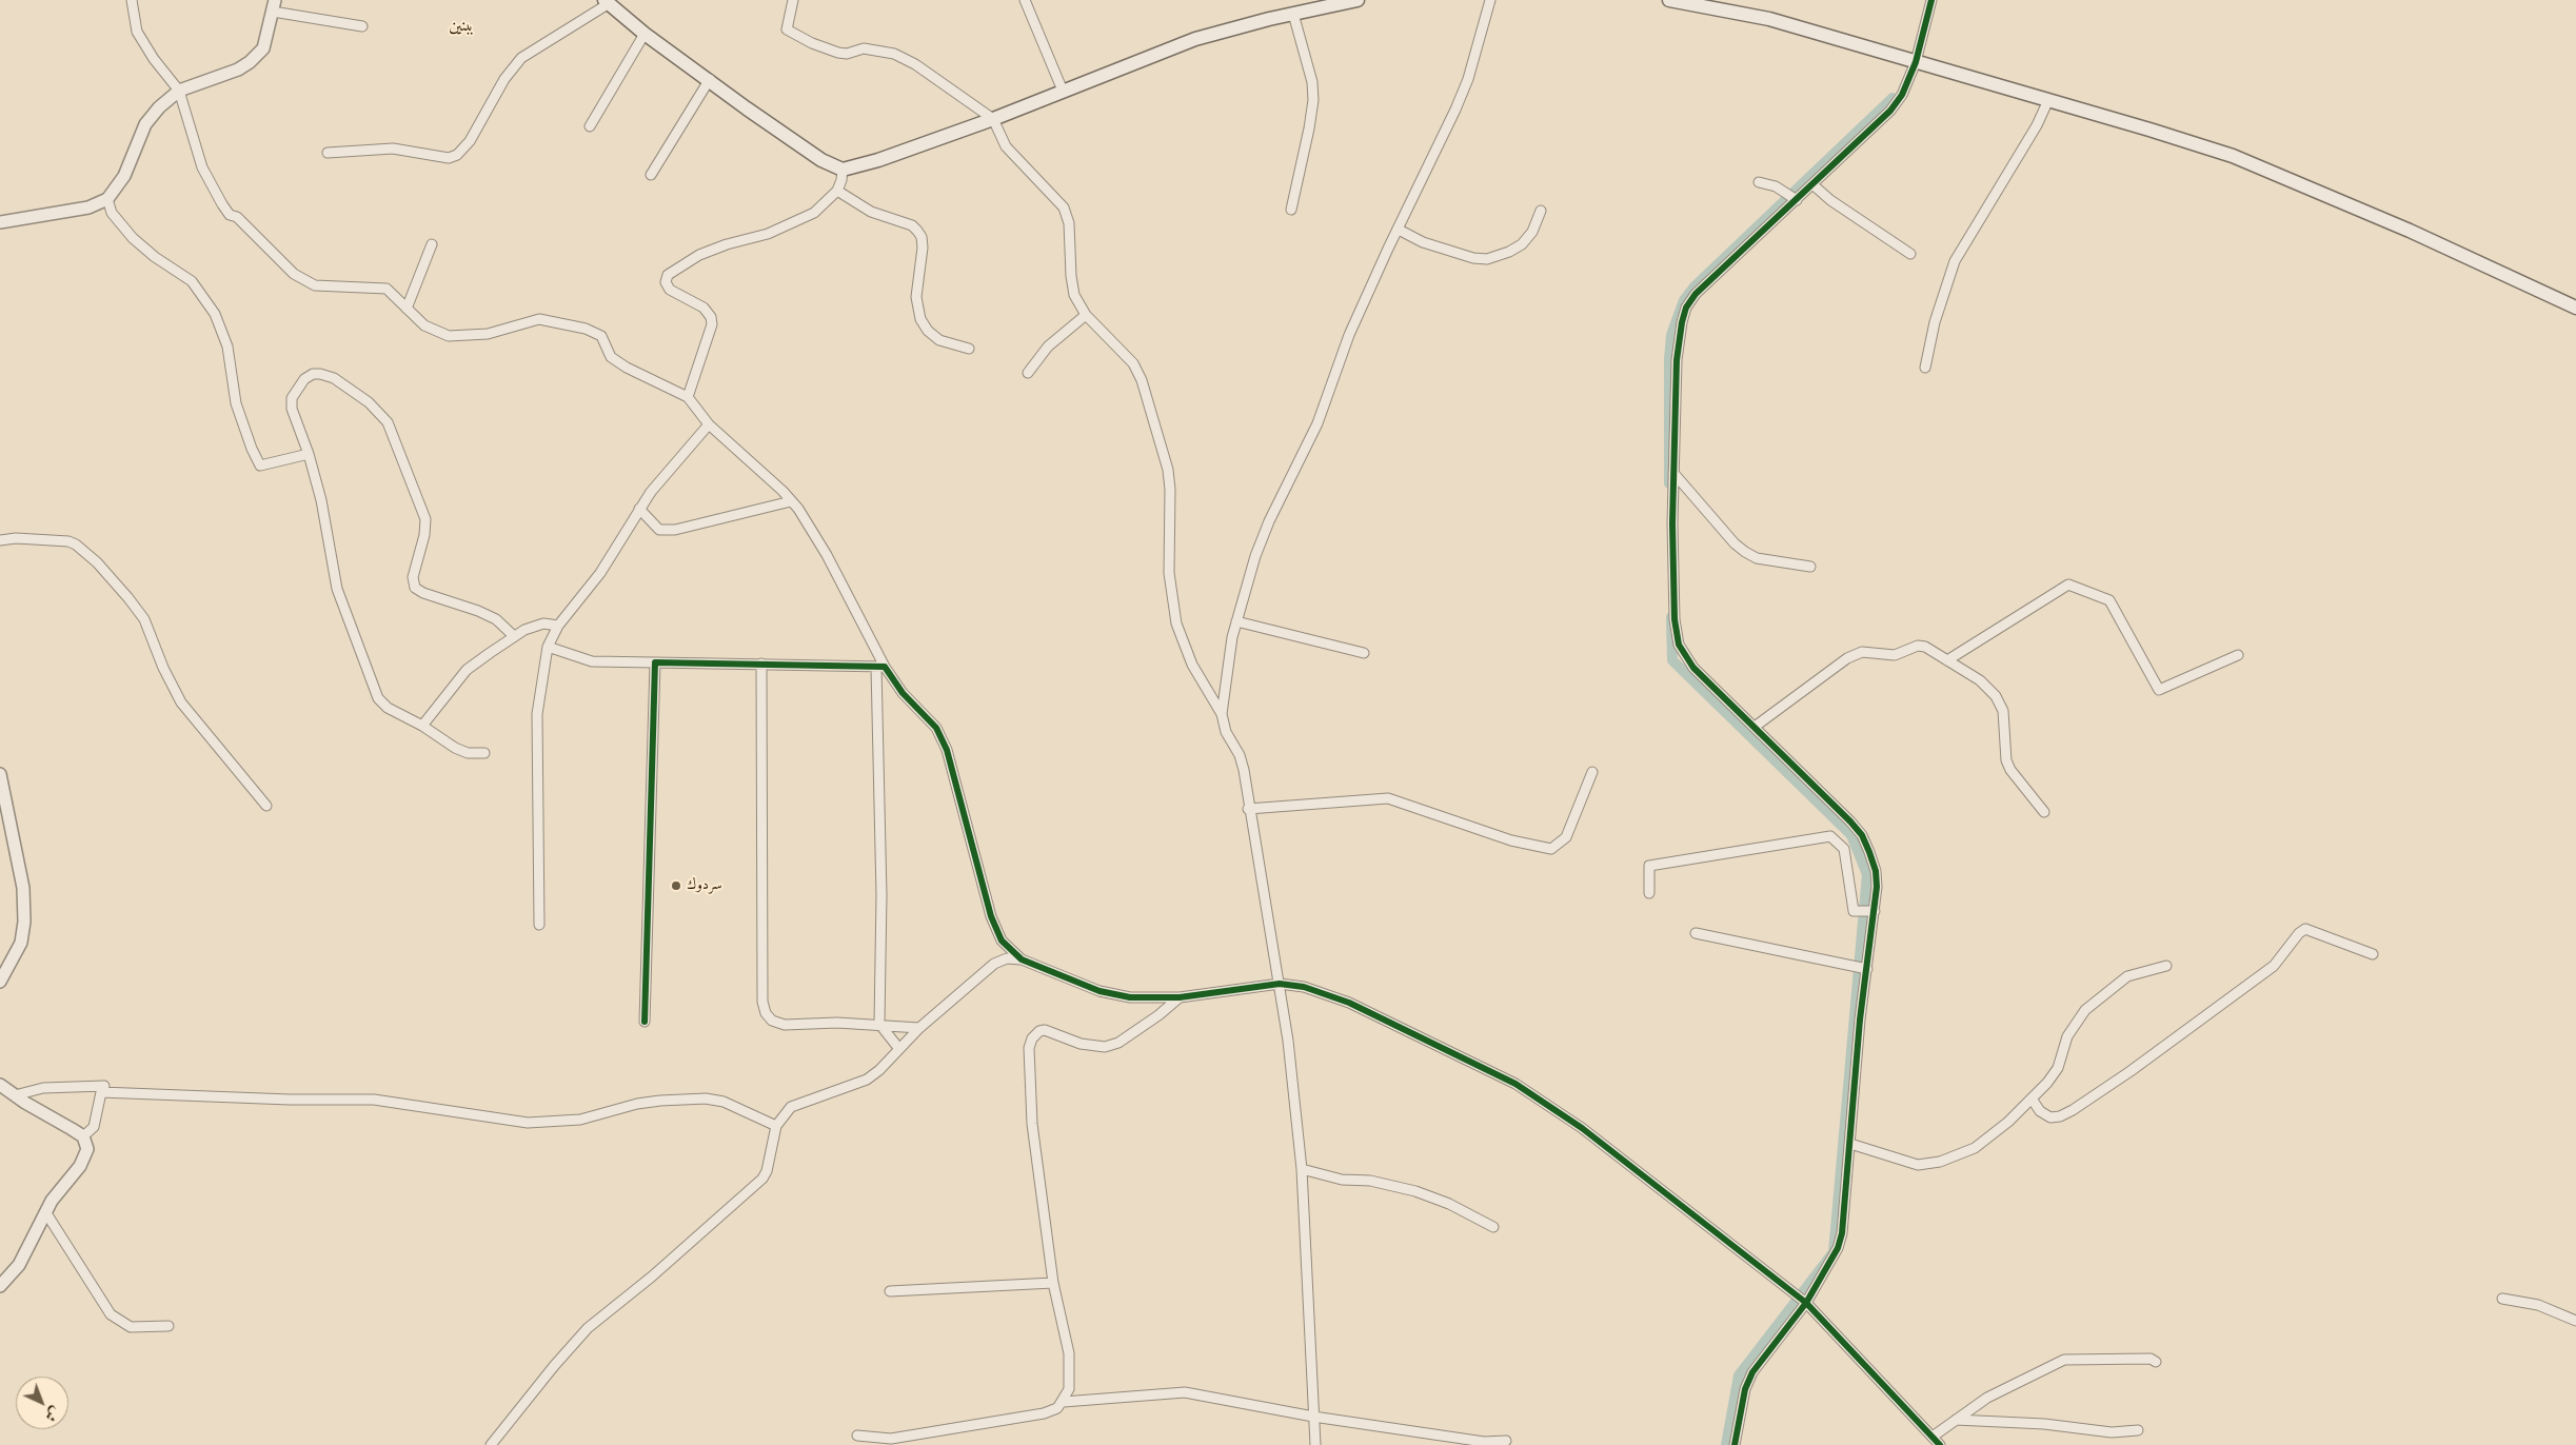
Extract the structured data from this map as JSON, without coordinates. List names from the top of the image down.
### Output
{
  "districts": ["ببنين"],
  "places": ["سردوك"],
  "north": "bottom right"
}
